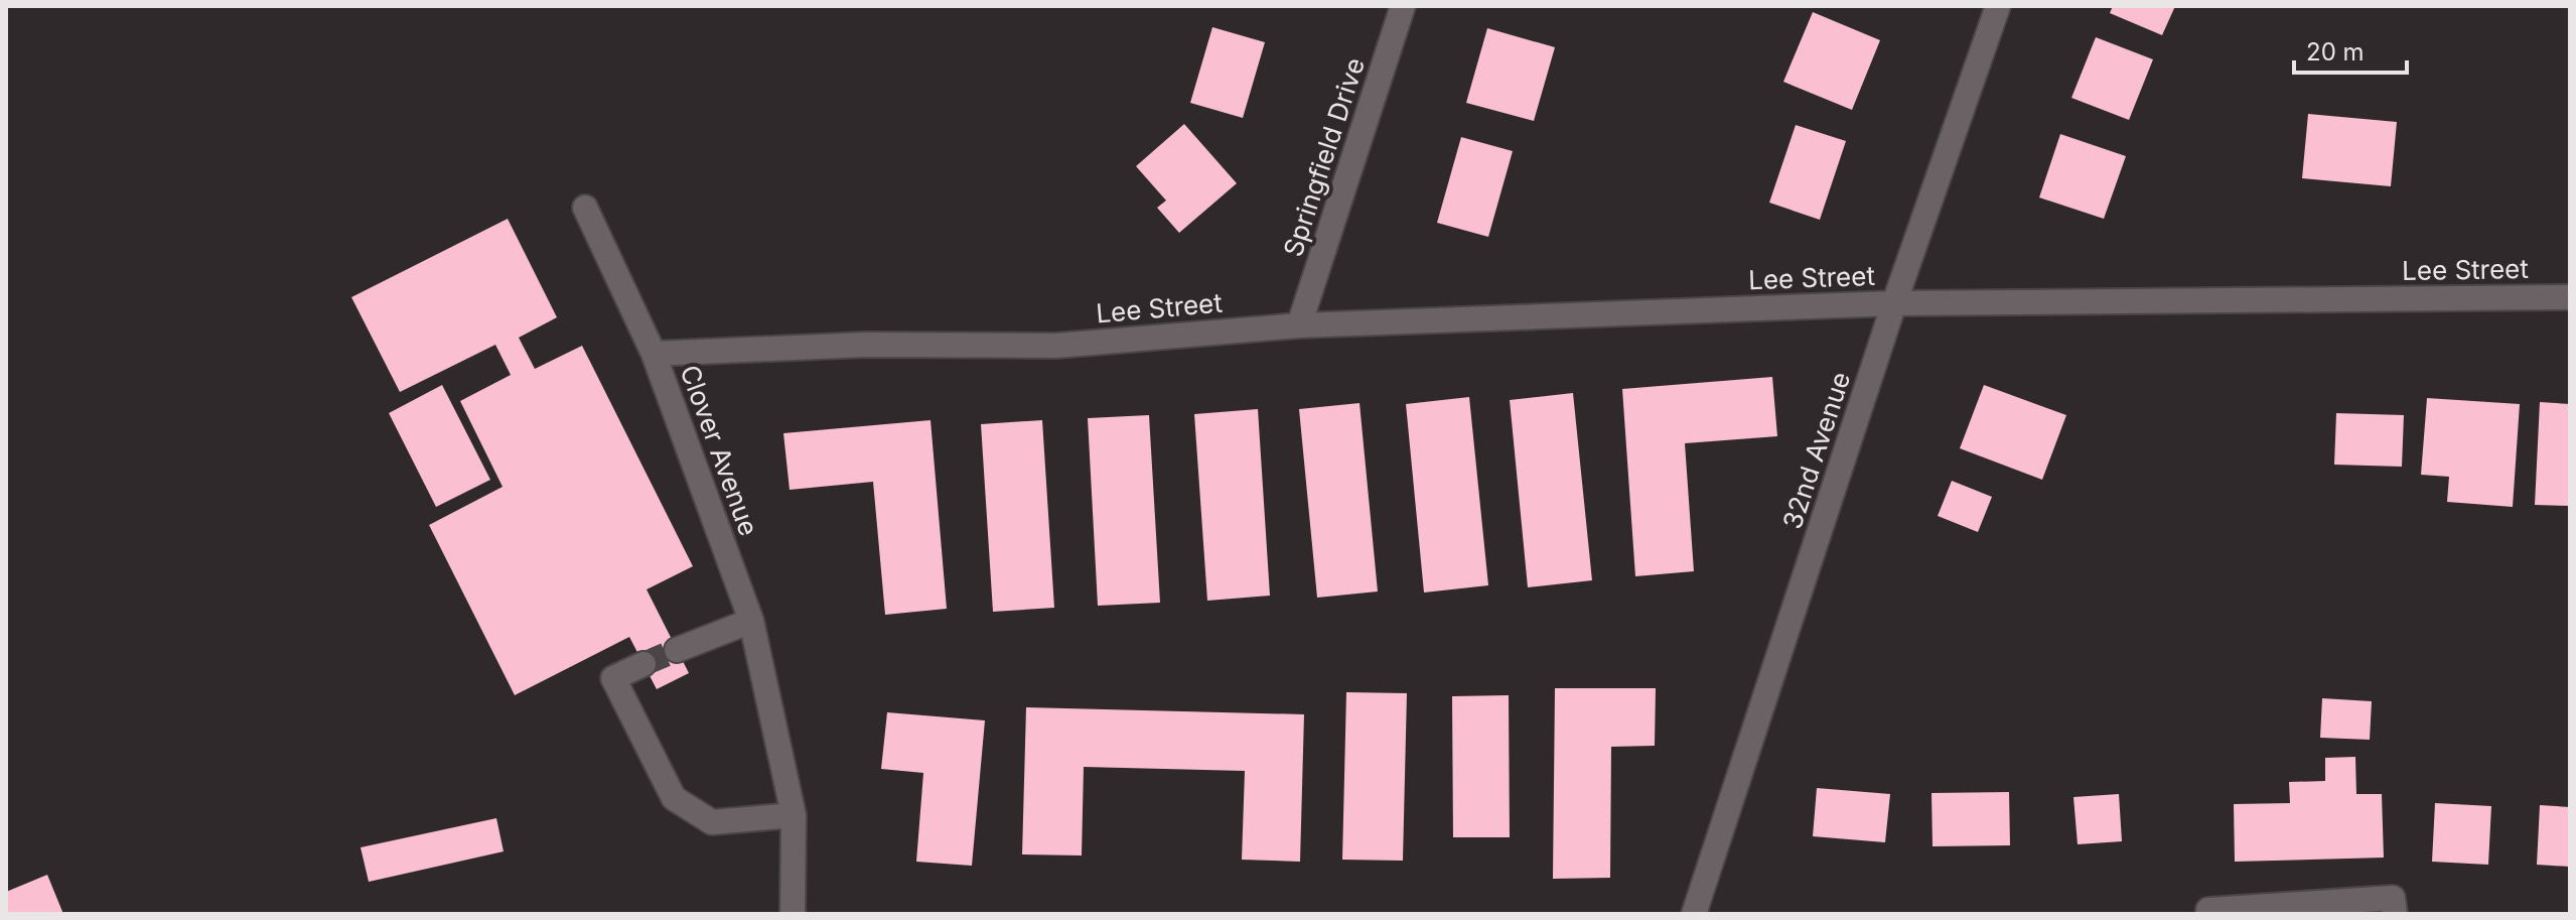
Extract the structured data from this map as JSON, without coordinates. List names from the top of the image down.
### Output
{
  "streets": {
    "street": [
      "Springfield Drive",
      "Lee Street",
      "Clover Avenue",
      "32nd Avenue"
    ]
  },
  "crossings": [
    ["Springfield Drive", "Lee Street"],
    ["Lee Street", "Clover Avenue"],
    ["Lee Street", "32nd Avenue"]
  ],
  "scale_bar": "20 m"
}
